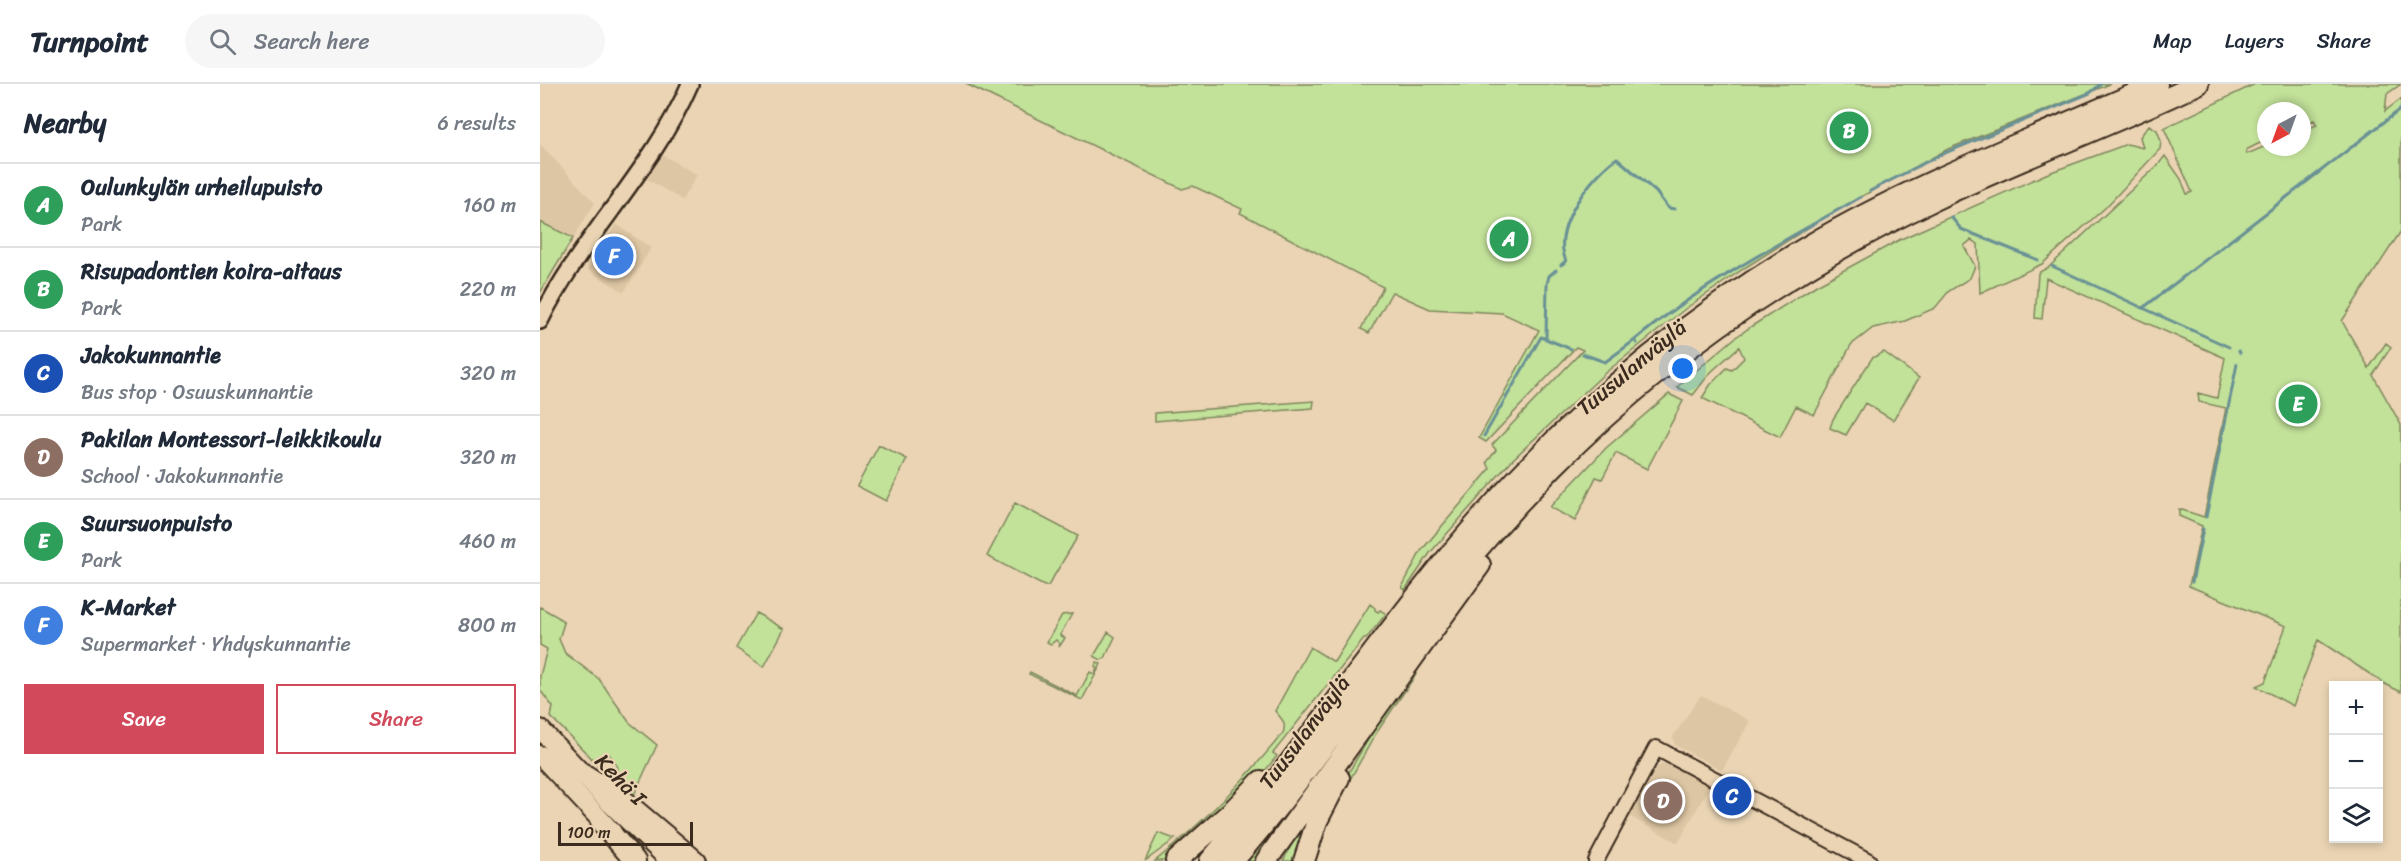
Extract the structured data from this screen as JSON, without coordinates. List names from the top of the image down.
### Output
{
  "streets": {
    "highway": ["Tuusulanväylä", "Kehä I"]
  },
  "scale_bar": "100 m",
  "north": "bottom left",
  "page": {
    "header": "Turnpoint",
    "search": "Search here",
    "nav": ["Map", "Layers", "Share"],
    "heading": ["Nearby", "6 results"],
    "pins": [
      "B",
      "A",
      "F",
      "E",
      "C",
      "D"
    ],
    "list": [
      {
        "mark": "A",
        "name": "Oulunkylän urheilupuisto",
        "note": "Park",
        "value": "160 m"
      },
      {
        "mark": "B",
        "name": "Risupadontien koira-aitaus",
        "note": "Park",
        "value": "220 m"
      },
      {
        "mark": "C",
        "name": "Jakokunnantie",
        "note": "Bus stop · Osuuskunnantie",
        "value": "320 m"
      },
      {
        "mark": "D",
        "name": "Pakilan Montessori-leikkikoulu",
        "note": "School · Jakokunnantie",
        "value": "320 m"
      },
      {
        "mark": "E",
        "name": "Suursuonpuisto",
        "note": "Park",
        "value": "460 m"
      },
      {
        "mark": "F",
        "name": "K-Market",
        "note": "Supermarket · Yhdyskunnantie",
        "value": "800 m"
      }
    ],
    "buttons": ["Save", "Share"],
    "map_buttons": ["+", "−"],
    "scale": "100 m"
  }
}
